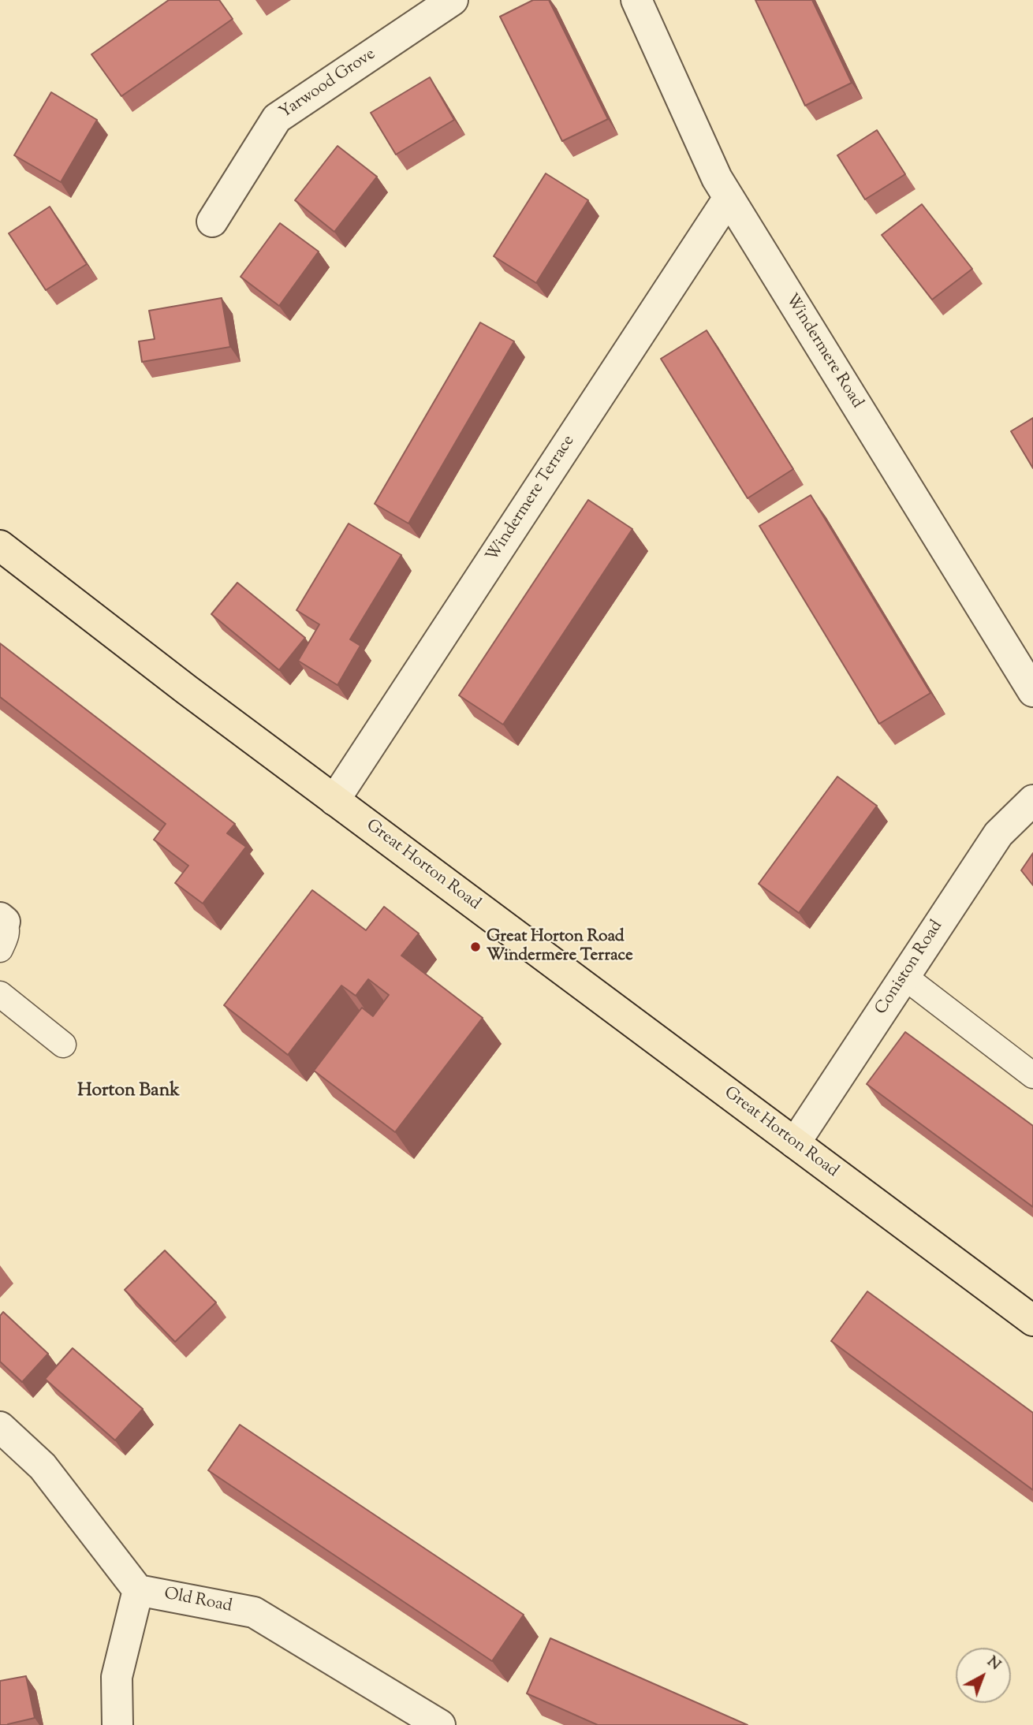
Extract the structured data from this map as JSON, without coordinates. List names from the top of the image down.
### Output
{
  "streets": {
    "main road": ["Great Horton Road"],
    "street": [
      "Yarwood Grove",
      "Windermere Road",
      "Windermere Terrace",
      "Coniston Road",
      "Old Road"
    ]
  },
  "crossings": [
    ["Windermere Road", "Windermere Terrace"],
    ["Windermere Terrace", "Great Horton Road"],
    ["Great Horton Road", "Coniston Road"]
  ],
  "districts": ["Horton Bank"],
  "places": ["Great Horton Road Windermere Terrace"],
  "north": "top right"
}
